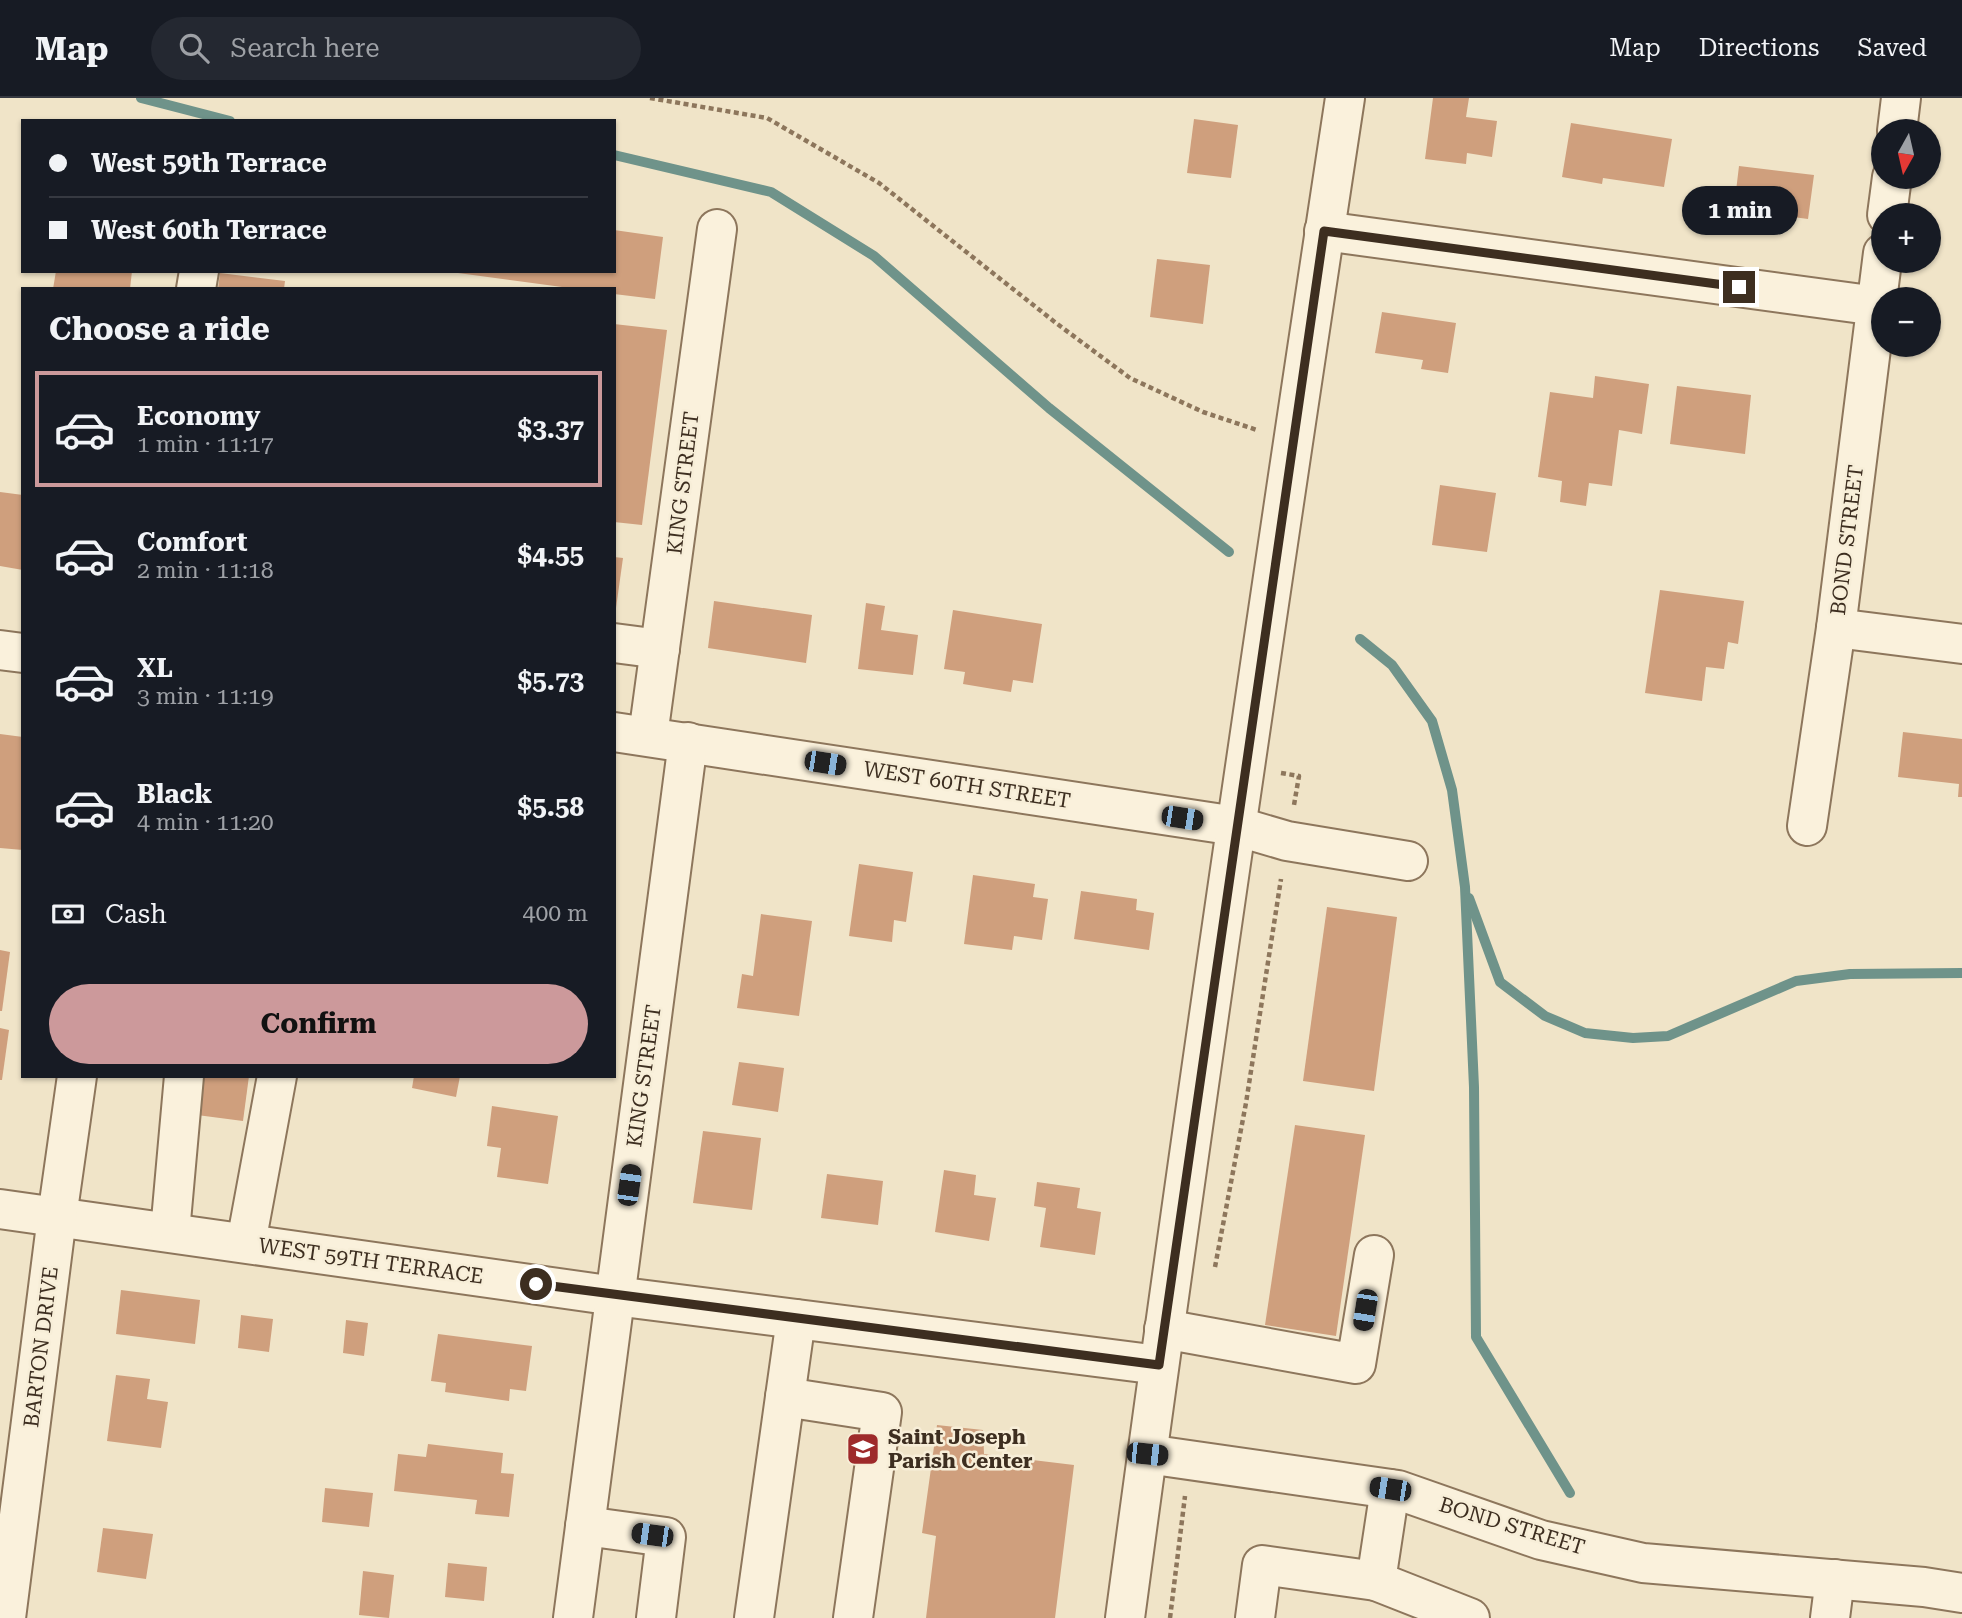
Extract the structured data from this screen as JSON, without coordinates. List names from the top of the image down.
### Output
{
  "streets": {
    "street": [
      "KING STREET",
      "BOND STREET",
      "WEST 60TH STREET",
      "WEST 59TH TERRACE",
      "BARTON DRIVE"
    ]
  },
  "crossings": [
    ["KING STREET", "WEST 60TH STREET"],
    ["KING STREET", "WEST 59TH TERRACE"],
    ["WEST 59TH TERRACE", "BARTON DRIVE"]
  ],
  "places": {
    "school or university": ["Saint Joseph Parish Center"]
  },
  "north": "bottom",
  "page": {
    "header": "Map",
    "search": "Search here",
    "nav": ["Map", "Directions", "Saved"],
    "map_buttons": ["+", "−"],
    "banner": ["West 59th Terrace", "West 60th Terrace"],
    "bubble": "1 min",
    "heading": "Choose a ride",
    "list": [
      {
        "name": "Economy",
        "note": "1 min · 11:17",
        "value": "$3.37"
      },
      {
        "name": "Comfort",
        "note": "2 min · 11:18",
        "value": "$4.55"
      },
      {
        "name": "XL",
        "note": "3 min · 11:19",
        "value": "$5.73"
      },
      {
        "name": "Black",
        "note": "4 min · 11:20",
        "value": "$5.58"
      }
    ],
    "pay": ["Cash", "400 m"],
    "buttons": "Confirm"
  }
}
